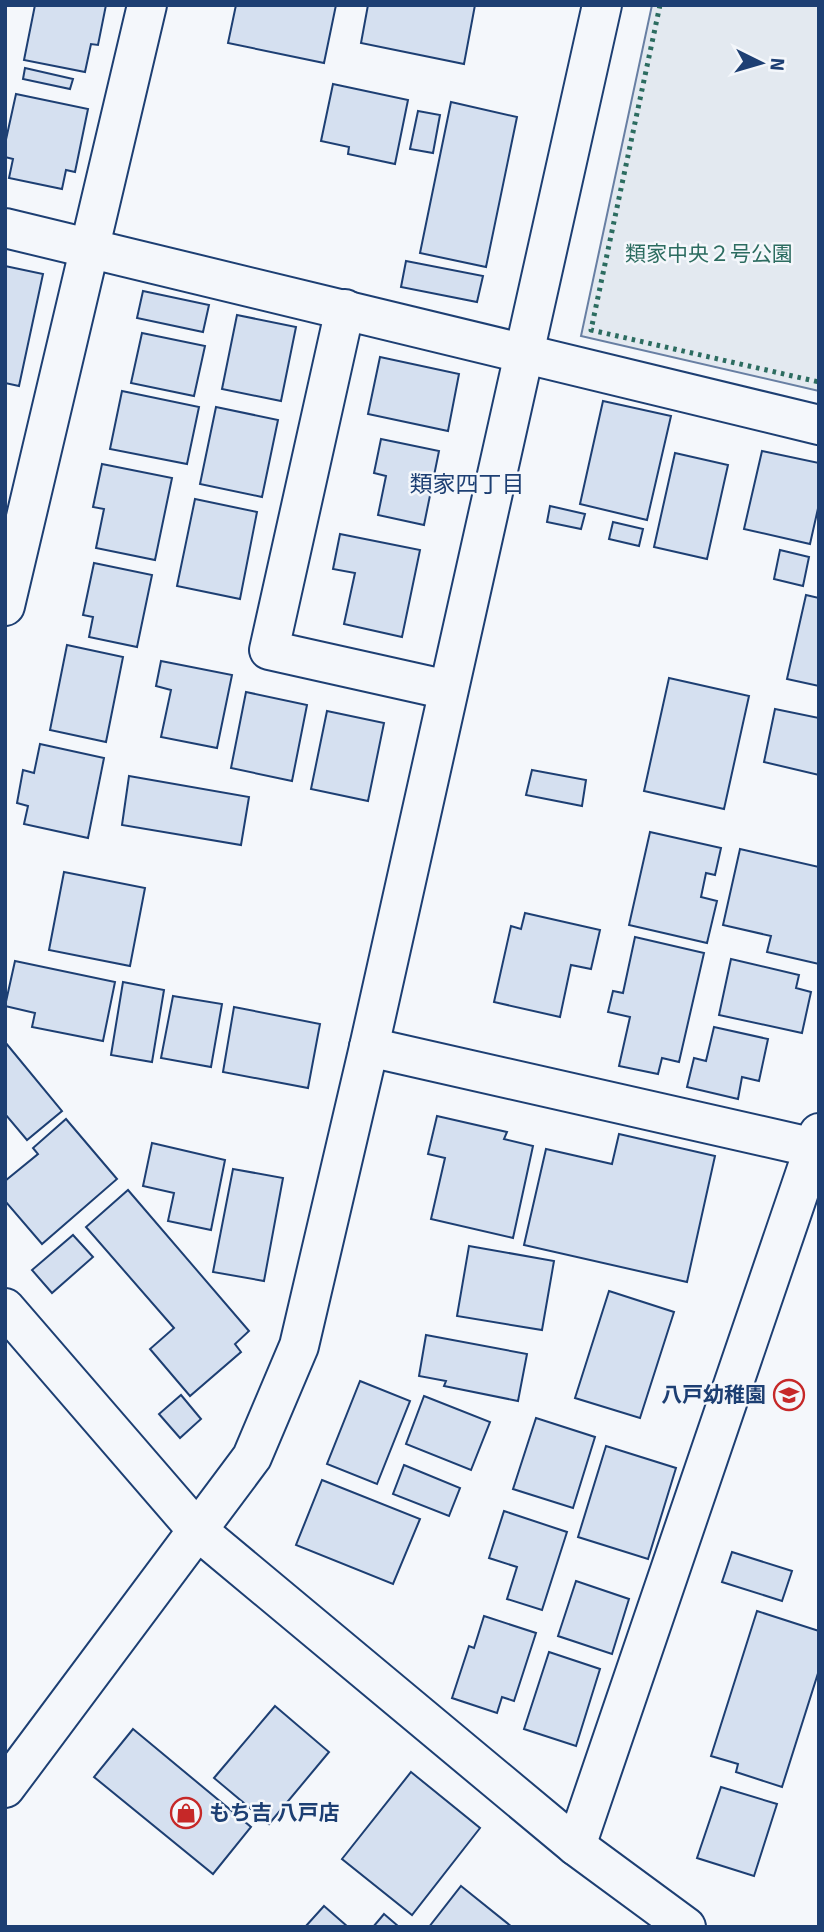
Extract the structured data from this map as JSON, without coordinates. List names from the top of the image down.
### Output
{
  "districts": ["類家四丁目"],
  "parks": ["類家中央２号公園"],
  "places": {
    "school or university": ["八戸幼稚園"],
    "shop": ["もち吉 八戸店"]
  },
  "north": "right"
}
